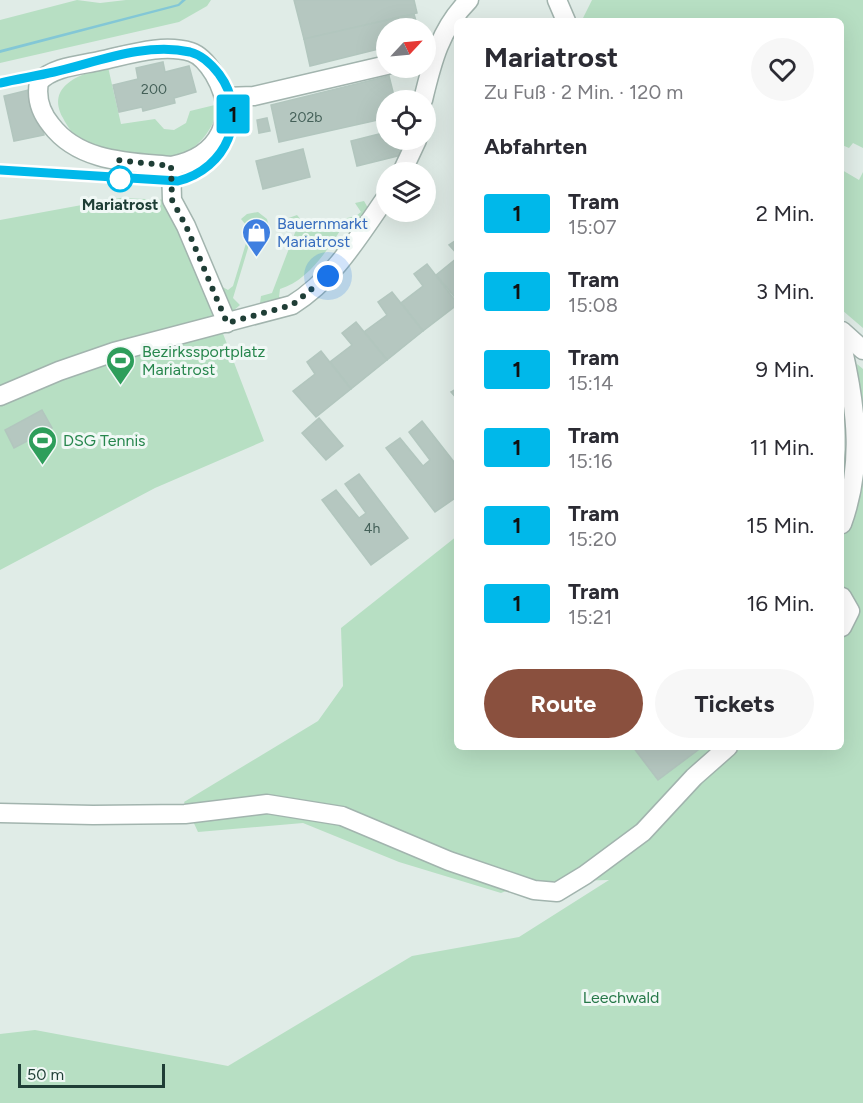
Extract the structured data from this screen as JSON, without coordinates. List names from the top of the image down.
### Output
{
  "parks": ["Leechwald"],
  "places": {
    "other": ["Mariatrost"],
    "shop": ["Bauernmarkt Mariatrost"],
    "sports": ["Bezirkssportplatz Mariatrost", "DSG Tennis"]
  },
  "lines": ["tram line 1"],
  "house_numbers": ["200", "202b", "4h"],
  "scale_bar": "50 m",
  "north": "top right",
  "page": {
    "on_map": "1",
    "heading": [
      ["Mariatrost", "Zu Fuß · 2 Min. · 120 m"],
      "Abfahrten"
    ],
    "list": [
      {
        "mark": "1",
        "name": "Tram",
        "note": "15:07",
        "value": "2 Min."
      },
      {
        "mark": "1",
        "name": "Tram",
        "note": "15:08",
        "value": "3 Min."
      },
      {
        "mark": "1",
        "name": "Tram",
        "note": "15:14",
        "value": "9 Min."
      },
      {
        "mark": "1",
        "name": "Tram",
        "note": "15:16",
        "value": "11 Min."
      },
      {
        "mark": "1",
        "name": "Tram",
        "note": "15:20",
        "value": "15 Min."
      },
      {
        "mark": "1",
        "name": "Tram",
        "note": "15:21",
        "value": "16 Min."
      }
    ],
    "buttons": ["Route", "Tickets"],
    "scale": "50 m"
  }
}
